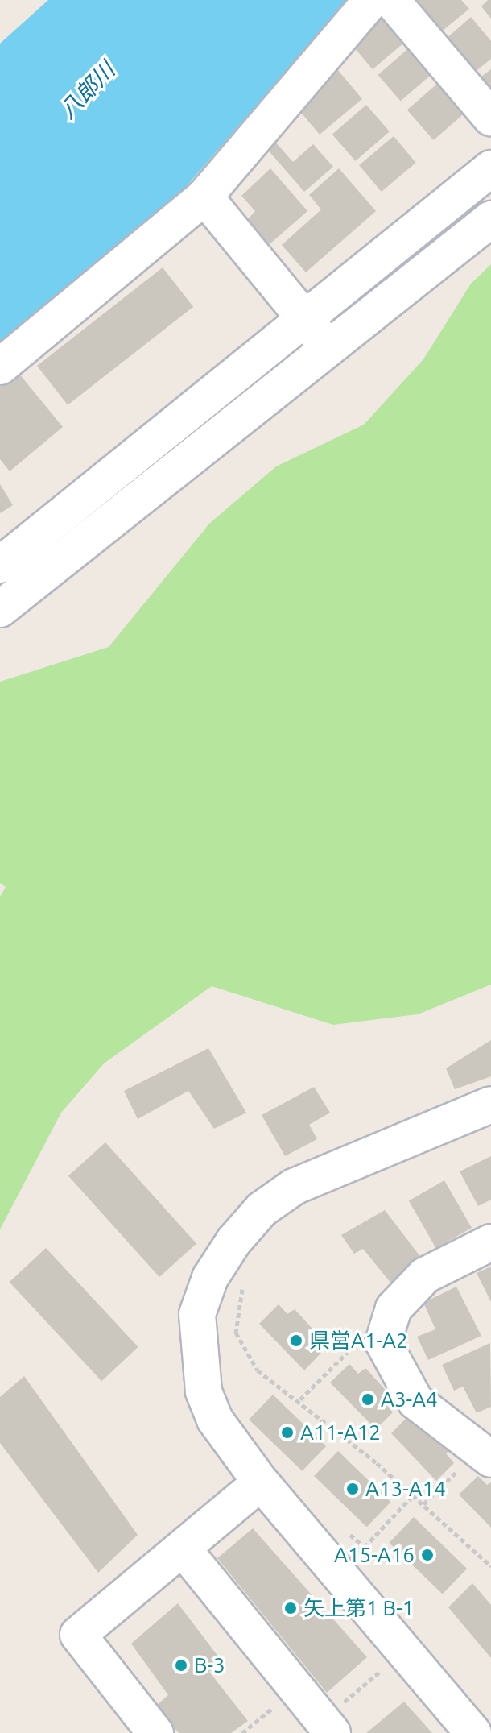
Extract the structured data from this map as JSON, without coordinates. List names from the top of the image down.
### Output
{
  "water": ["八郎川"],
  "places": [
    "県営A1-A2",
    "A3-A4",
    "A11-A12",
    "A13-A14",
    "A15-A16",
    "矢上第1 B-1",
    "B-3"
  ]
}
